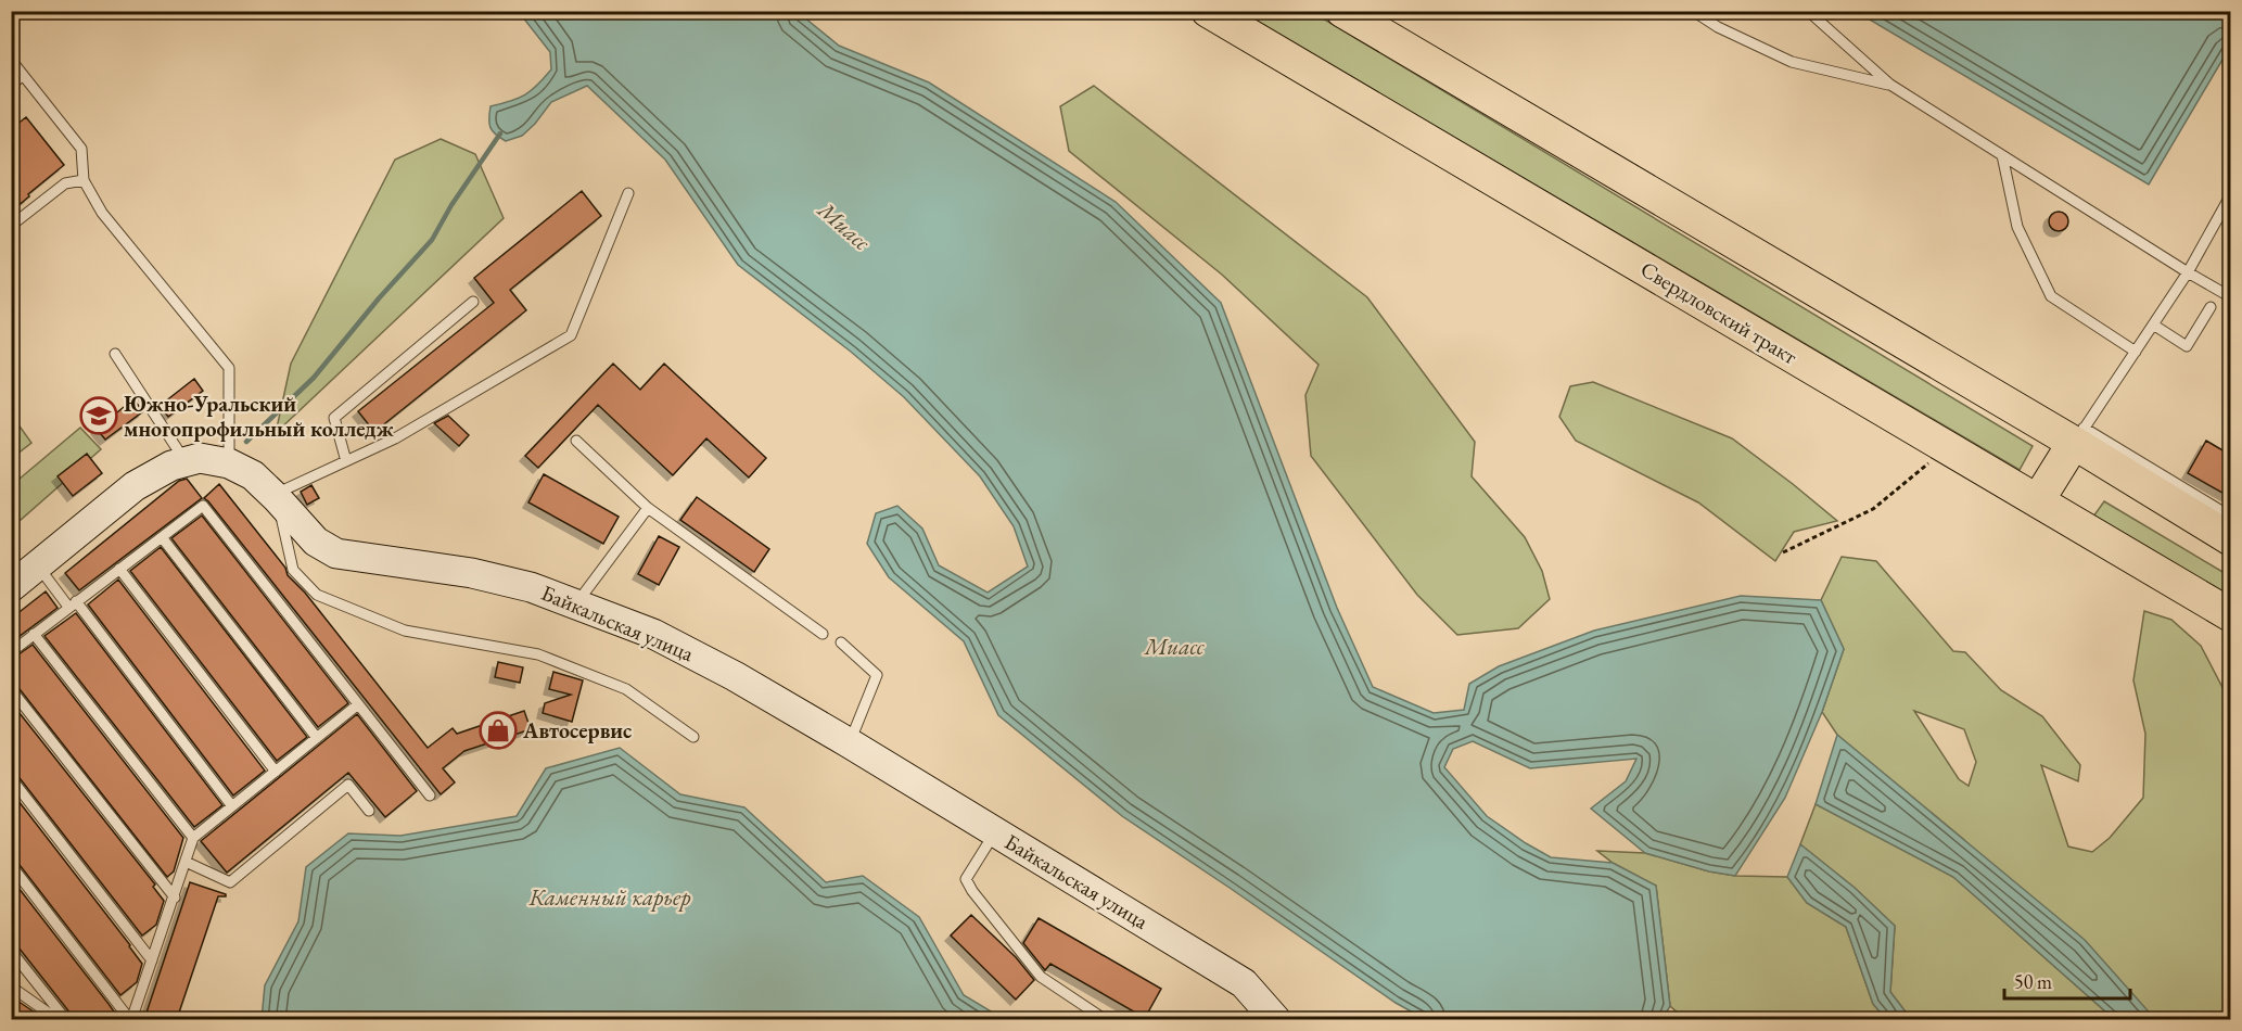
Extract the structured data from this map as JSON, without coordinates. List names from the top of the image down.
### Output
{
  "streets": {
    "main road": ["Свердловский тракт"],
    "street": ["Байкальская улица"]
  },
  "water": ["Миасс", "Каменный карьер"],
  "places": {
    "school or university": ["Южно-Уральский многопрофильный колледж"],
    "shop": ["Автосервис"]
  },
  "scale_bar": "50 m"
}
